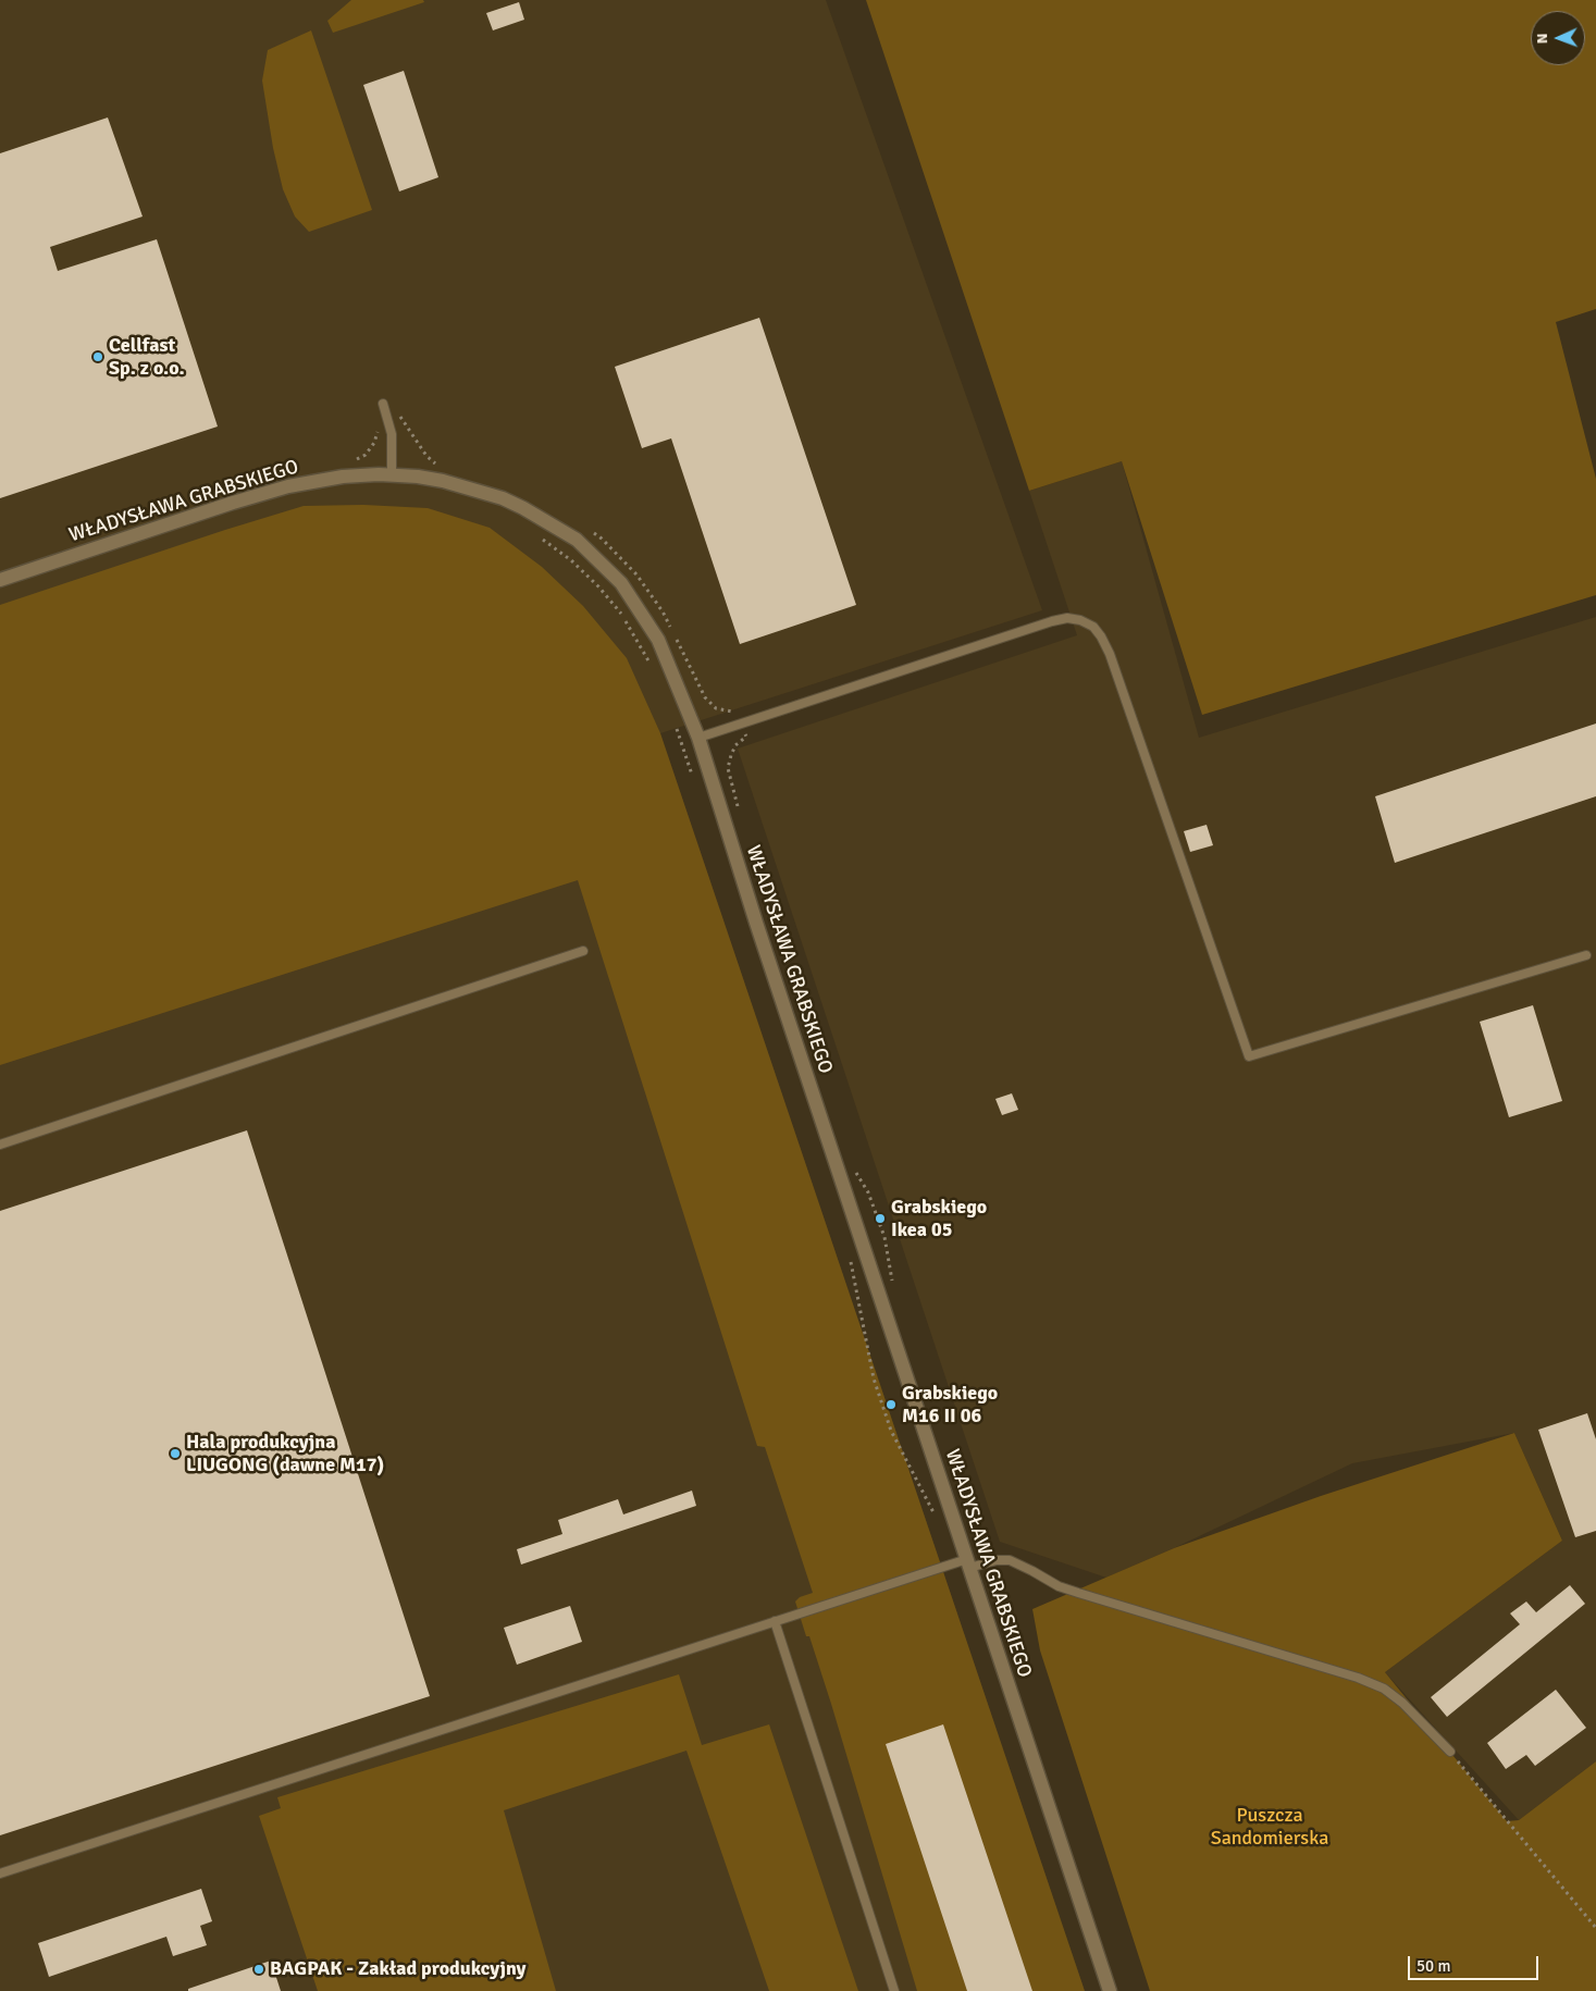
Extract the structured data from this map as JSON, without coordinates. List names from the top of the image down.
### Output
{
  "streets": {
    "street": ["WŁADYSŁAWA GRABSKIEGO"]
  },
  "parks": ["Puszcza Sandomierska"],
  "places": [
    "Cellfast Sp. z o.o.",
    "Grabskiego Ikea 05",
    "Grabskiego M16 II 06",
    "Hala produkcyjna LIUGONG (dawne M17)",
    "BAGPAK - Zakład produkcyjny"
  ],
  "scale_bar": "50 m",
  "north": "left"
}
